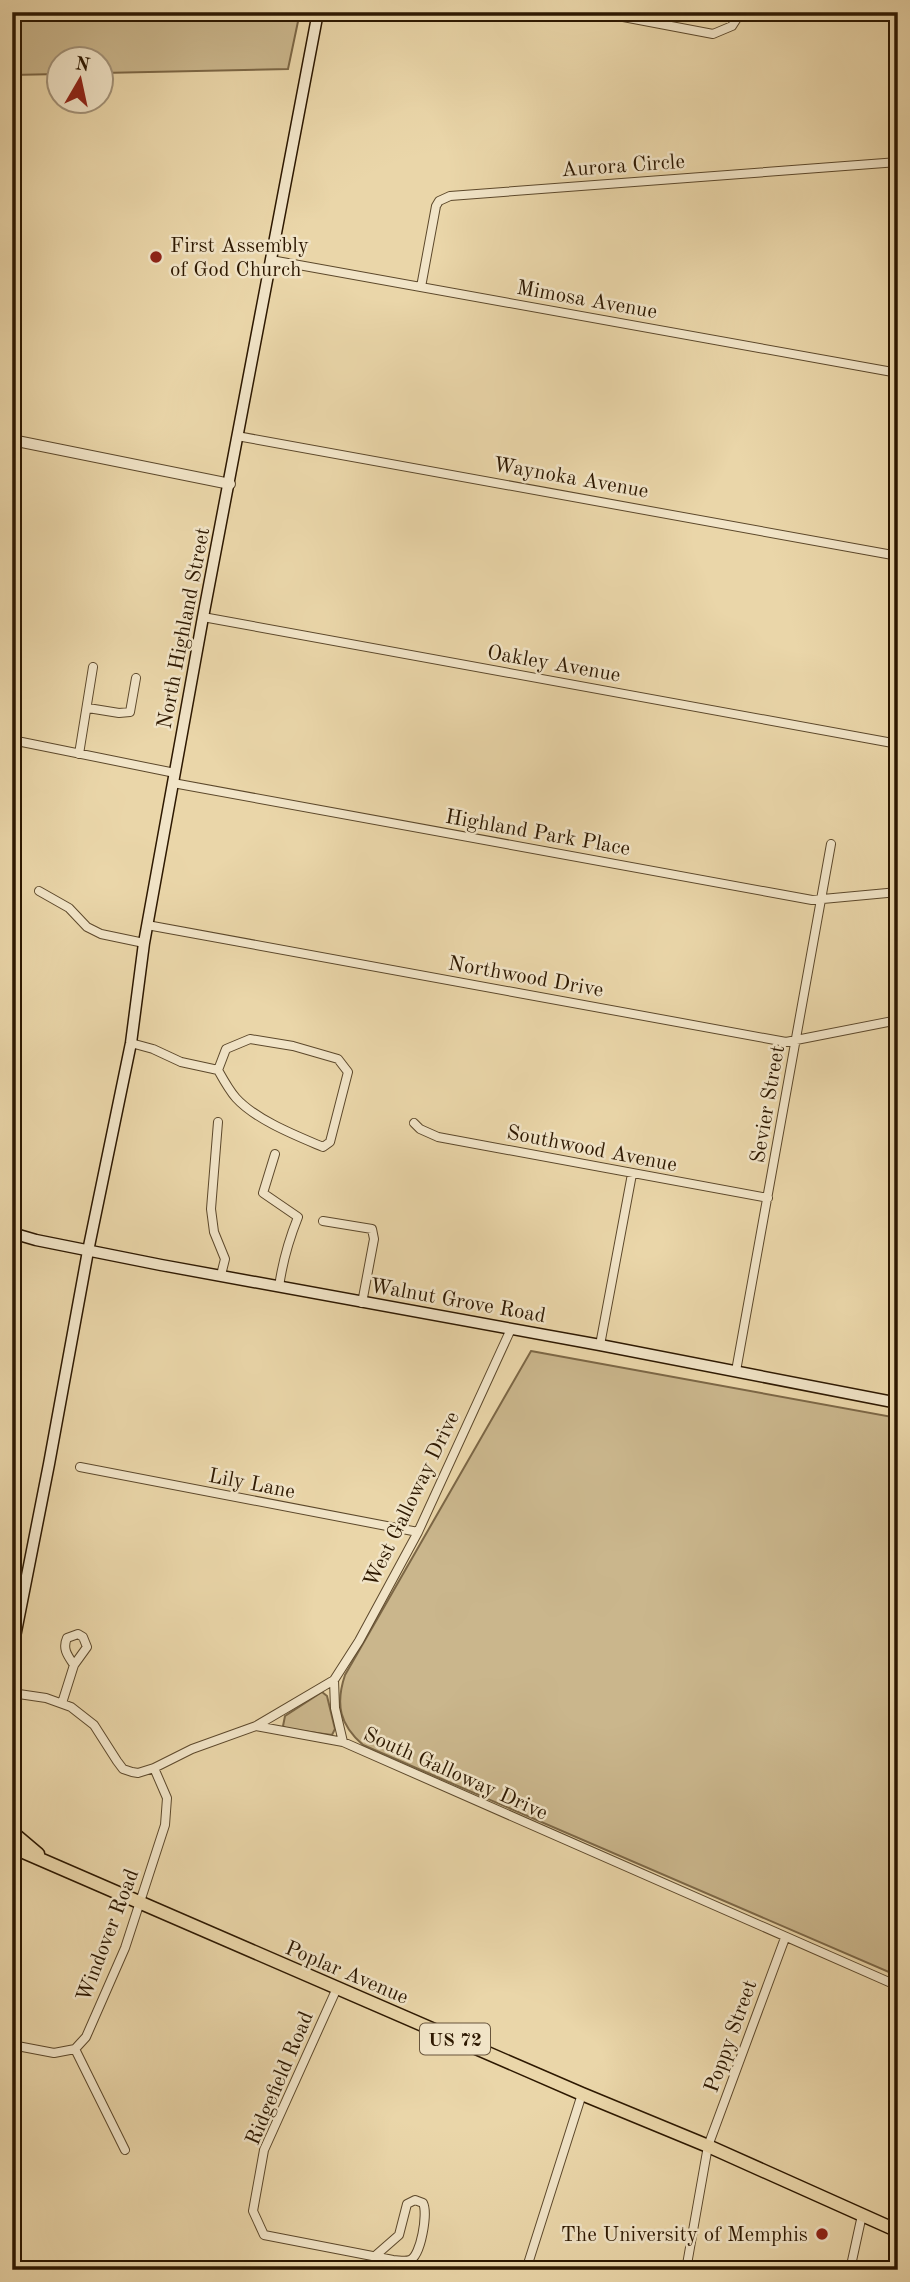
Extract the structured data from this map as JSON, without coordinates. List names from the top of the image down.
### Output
{
  "streets": {
    "main road": [
      "North Highland Street",
      "Walnut Grove Road",
      "Poplar Avenue",
      "US 72"
    ],
    "street": [
      "Aurora Circle",
      "Mimosa Avenue",
      "Waynoka Avenue",
      "Oakley Avenue",
      "Highland Park Place",
      "Northwood Drive",
      "Sevier Street",
      "Southwood Avenue",
      "Lily Lane",
      "West Galloway Drive",
      "South Galloway Drive",
      "Windover Road",
      "Poppy Street",
      "Ridgefield Road"
    ]
  },
  "crossings": [
    ["Aurora Circle", "Mimosa Avenue"],
    ["Mimosa Avenue", "North Highland Street"],
    ["Waynoka Avenue", "North Highland Street"],
    ["North Highland Street", "Oakley Avenue"],
    ["North Highland Street", "Highland Park Place"],
    ["North Highland Street", "Northwood Drive"],
    ["North Highland Street", "Walnut Grove Road"],
    ["Highland Park Place", "Sevier Street"],
    ["Northwood Drive", "Sevier Street"],
    ["Sevier Street", "Southwood Avenue"],
    ["Sevier Street", "Walnut Grove Road"],
    ["Walnut Grove Road", "West Galloway Drive"],
    ["Lily Lane", "West Galloway Drive"],
    ["West Galloway Drive", "South Galloway Drive"],
    ["South Galloway Drive", "Poppy Street"],
    ["Windover Road", "Poplar Avenue"],
    ["Poplar Avenue", "Poppy Street"],
    ["Poplar Avenue", "Ridgefield Road"]
  ],
  "places": ["First Assembly of God Church", "The University of Memphis"],
  "north": "top"
}
